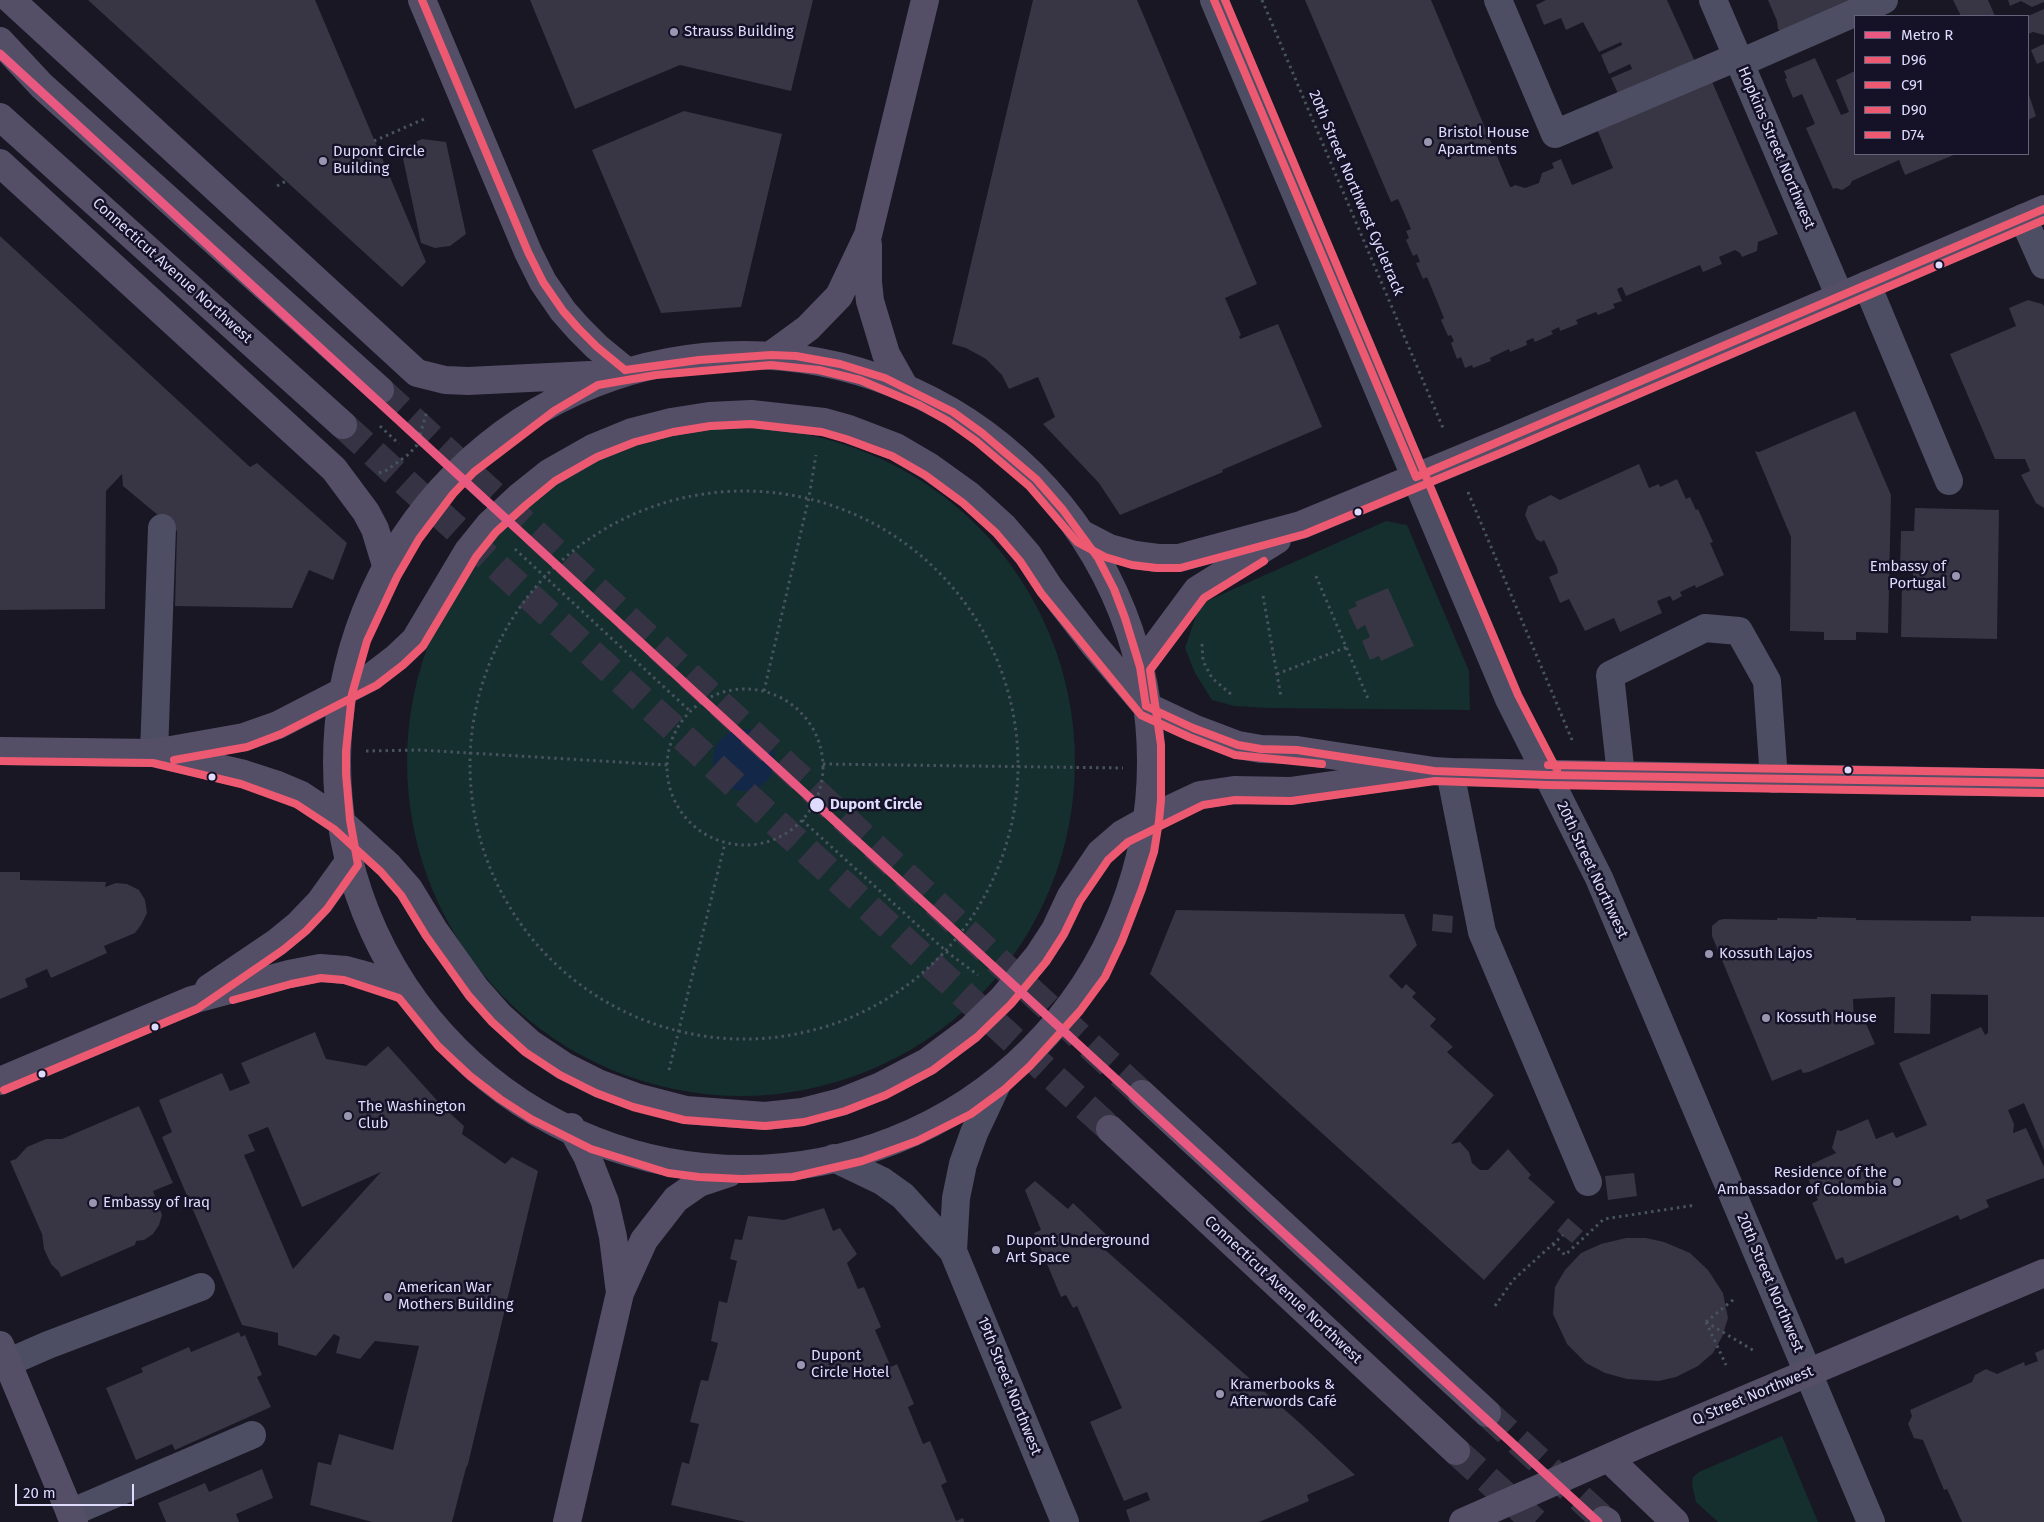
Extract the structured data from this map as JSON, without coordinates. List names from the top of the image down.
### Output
{
  "streets": {
    "main road": ["Connecticut Avenue Northwest", "Q Street Northwest"],
    "street": ["Hopkins Street Northwest", "20th Street Northwest", "19th Street Northwest"],
    "path": ["20th Street Northwest Cycletrack"]
  },
  "crossings": [
    ["20th Street Northwest", "Q Street Northwest"]
  ],
  "places": [
    "Strauss Building",
    "Bristol House Apartments",
    "Dupont Circle Building",
    "Embassy of Portugal",
    "Dupont Circle",
    "Kossuth Lajos",
    "Kossuth House",
    "The Washington Club",
    "Residence of the Ambassador of Colombia",
    "Embassy of Iraq",
    "Dupont Underground Art Space",
    "American War Mothers Building",
    "Dupont Circle Hotel",
    "Kramerbooks & Afterwords Café"
  ],
  "lines": [
    "transit line D96",
    "transit line D74",
    "metro line R",
    "transit line C91",
    "transit line D90"
  ],
  "legend": [
    "Metro R",
    "D96",
    "C91",
    "D90",
    "D74"
  ],
  "scale_bar": "20 m"
}
